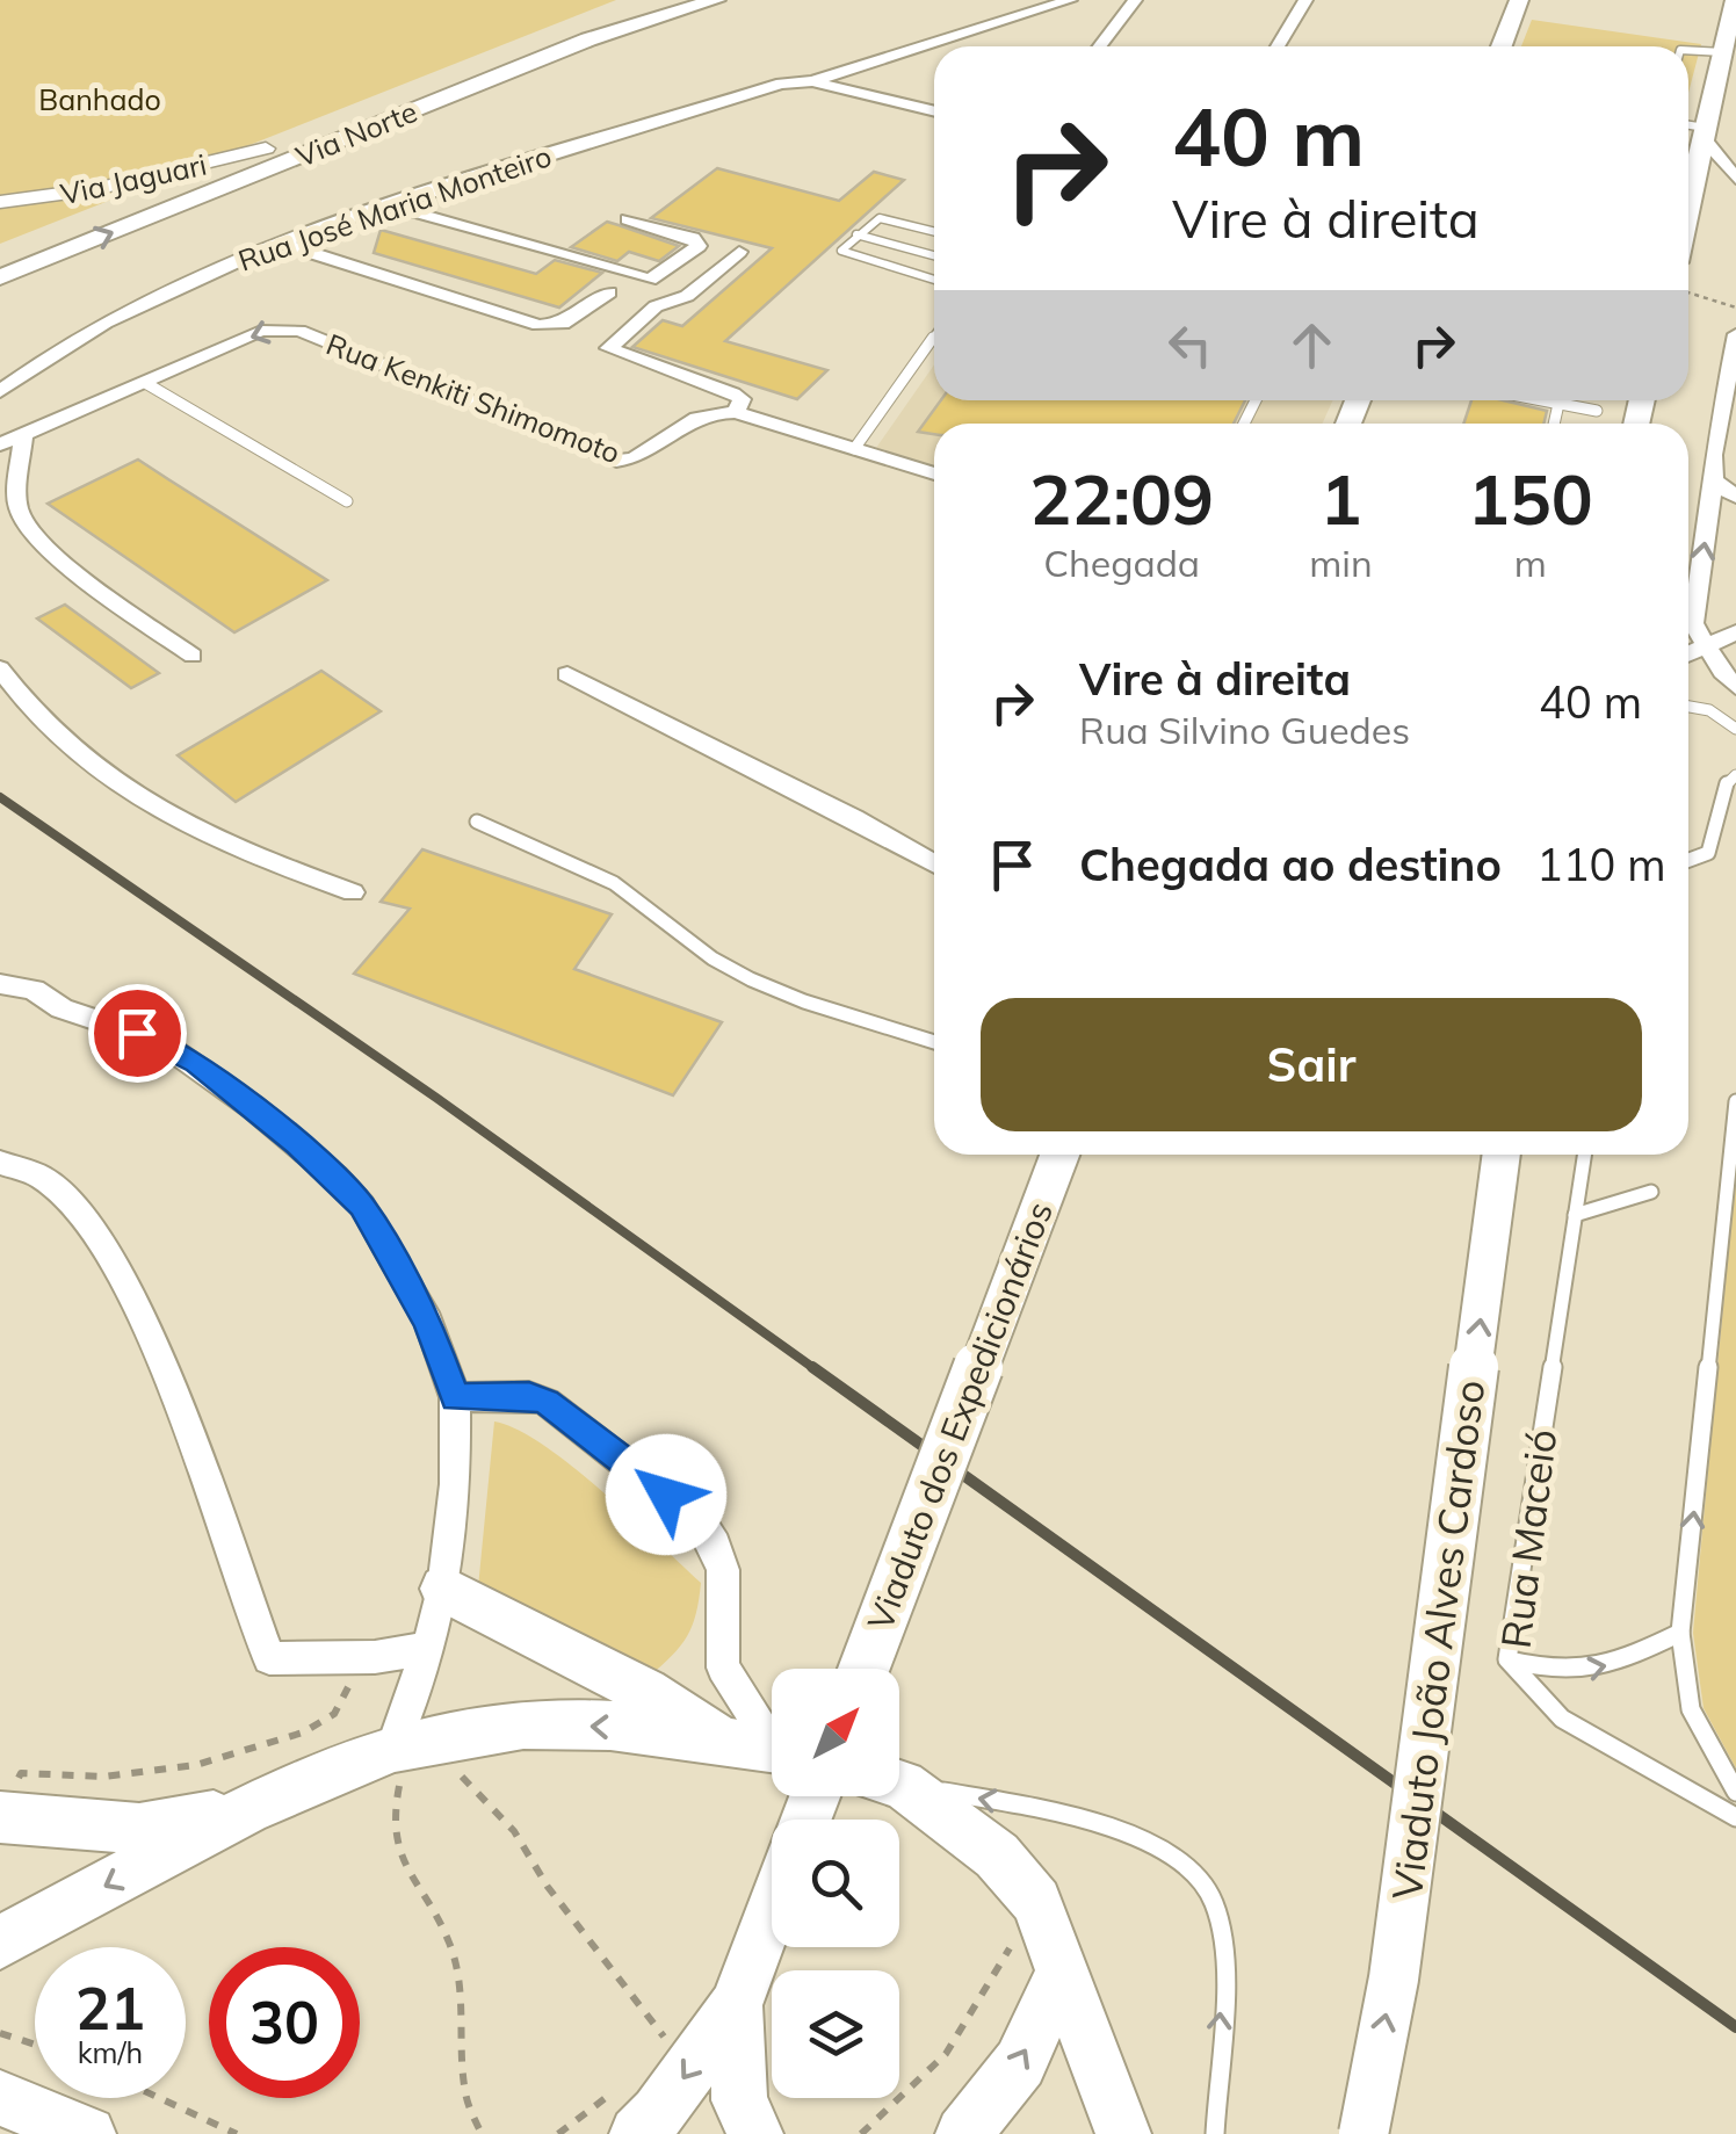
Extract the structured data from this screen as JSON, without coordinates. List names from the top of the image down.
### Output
{
  "streets": {
    "main road": ["Via Norte", "Viaduto dos Expedicionários", "Viaduto João Alves Cardoso"],
    "street": ["Via Jaguari", "Rua José Maria Monteiro", "Rua Kenkiti Shimomoto"],
    "lane": ["Rua Maceió"]
  },
  "crossings": [
    ["Via Norte", "Via Jaguari"]
  ],
  "one_way": ["Viaduto João Alves Cardoso"],
  "parks": ["Banhado"],
  "north": "top right",
  "page": {
    "turn": ["40 m", "Vire à direita"],
    "eta": [
      "22:09",
      "Chegada",
      "1",
      "min",
      "150",
      "m"
    ],
    "list": [
      {
        "name": "Vire à direita",
        "note": "Rua Silvino Guedes",
        "value": "40 m"
      },
      {
        "name": "Chegada ao destino",
        "value": "110 m"
      }
    ],
    "buttons": "Sair",
    "speed": "21 km/h",
    "limit": "30"
  }
}
